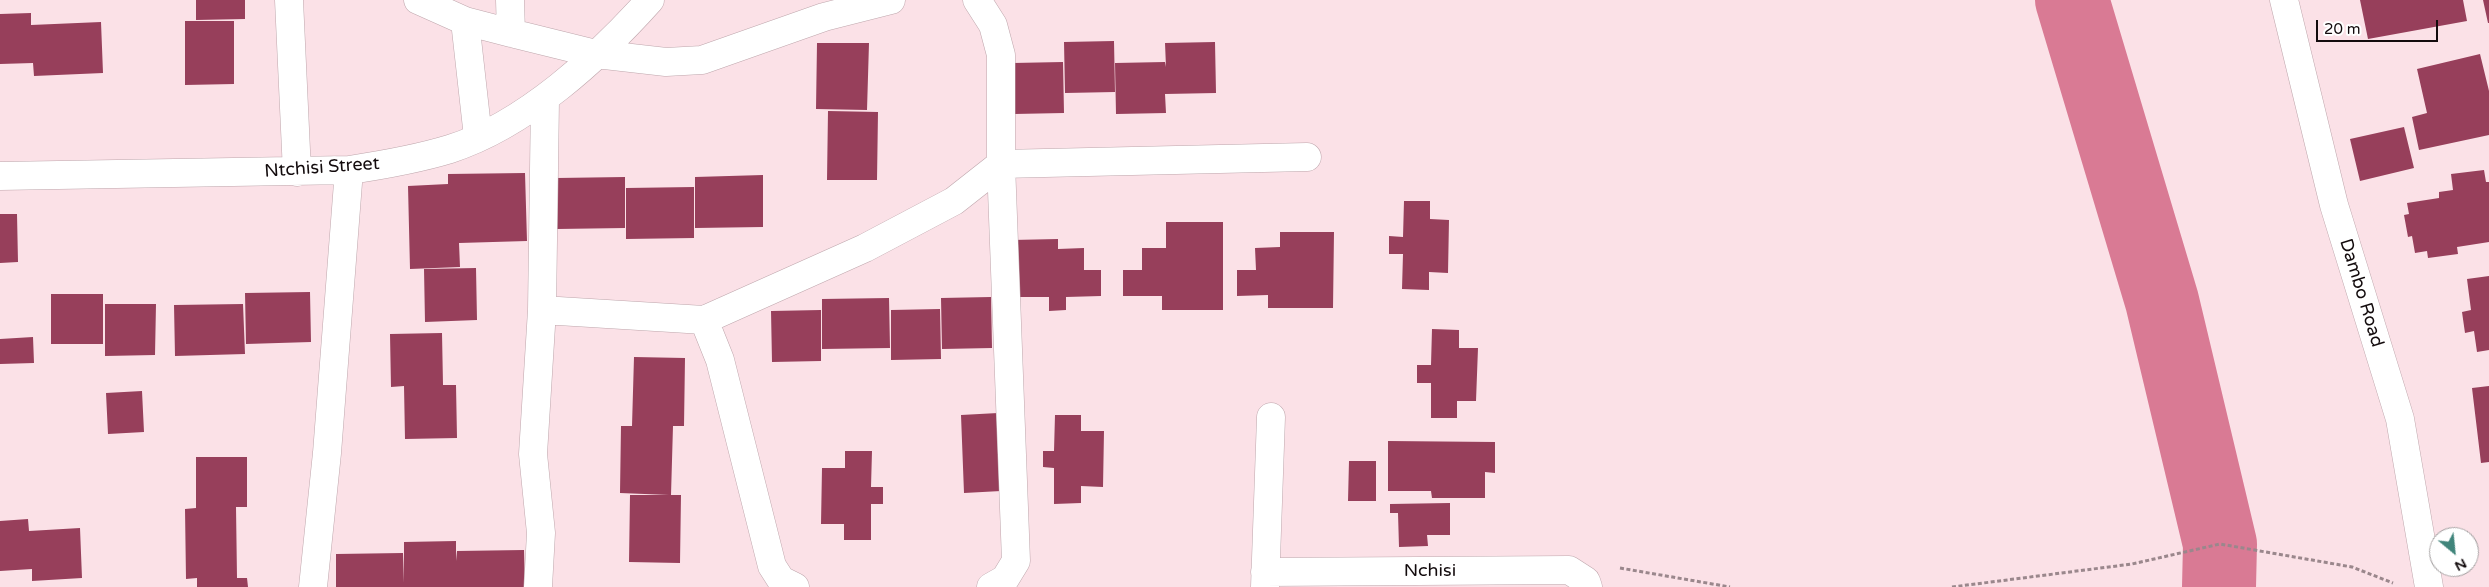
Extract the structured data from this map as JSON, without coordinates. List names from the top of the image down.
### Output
{
  "streets": {
    "street": ["Ntchisi Street", "Dambo Road", "Nchisi"]
  },
  "scale_bar": "20 m",
  "north": "bottom right"
}
